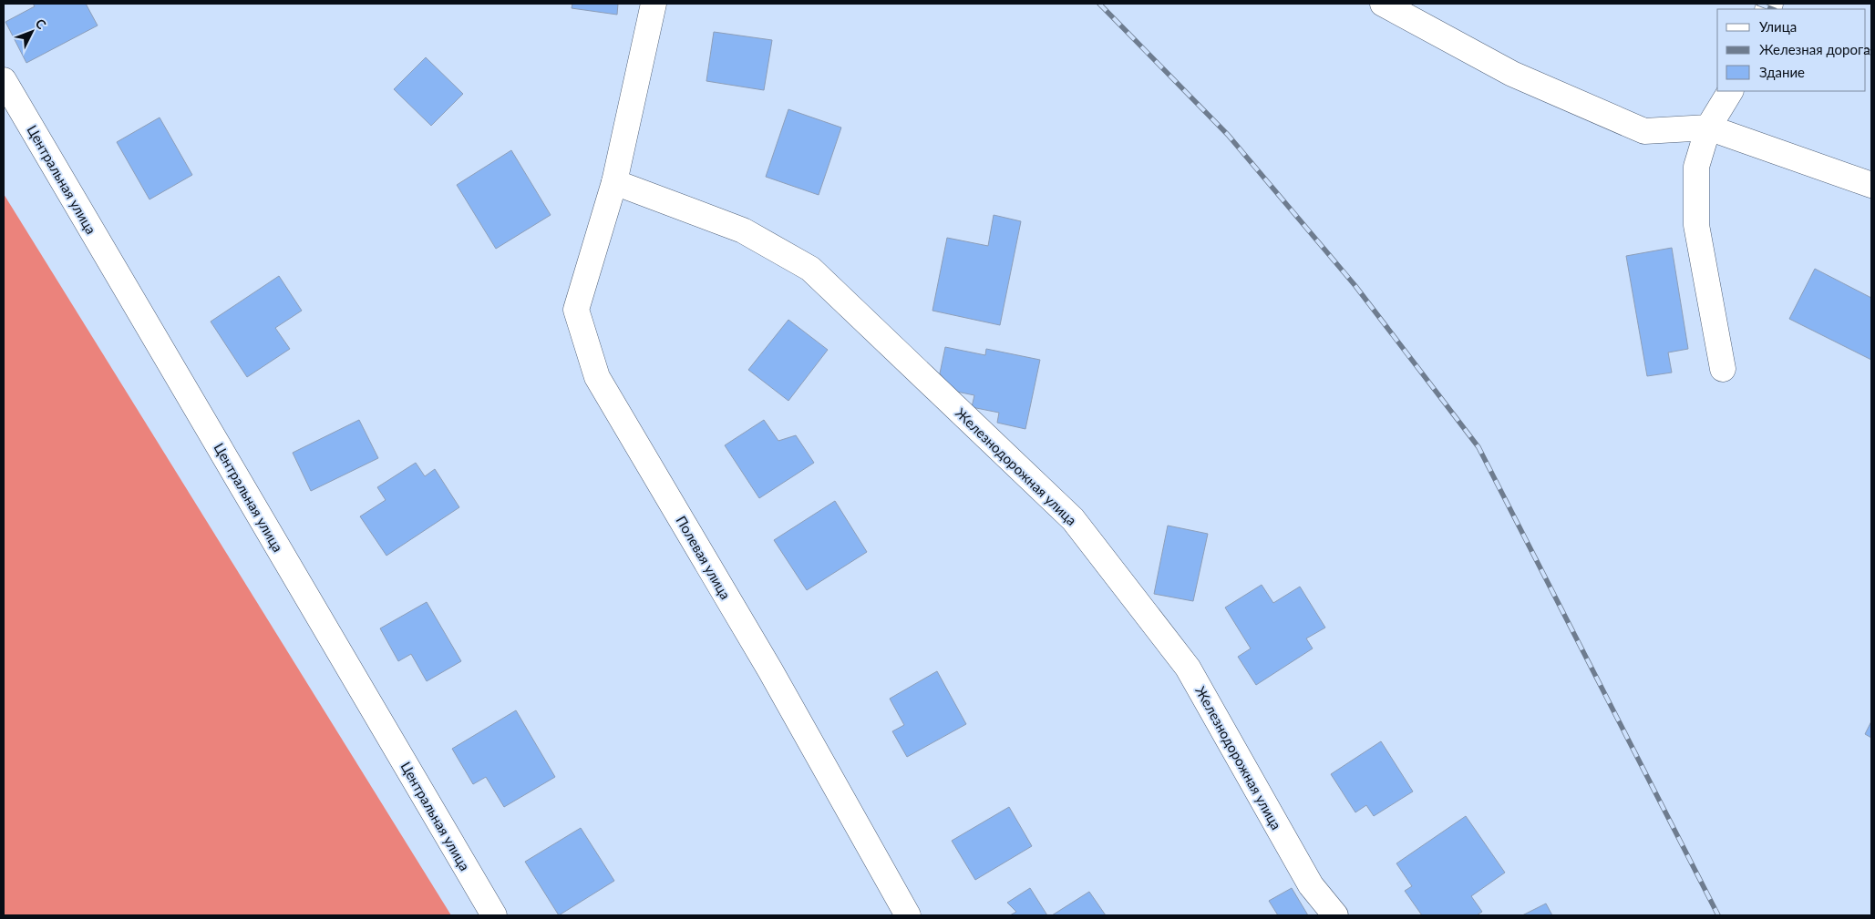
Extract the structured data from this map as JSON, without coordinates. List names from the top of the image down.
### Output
{
  "streets": {
    "street": ["Центральная улица", "Железнодорожная улица", "Полевая улица"]
  },
  "crossings": [
    ["Железнодорожная улица", "Полевая улица"]
  ],
  "legend": ["Улица", "Железная дорога", "Здание"],
  "north": "top right"
}
